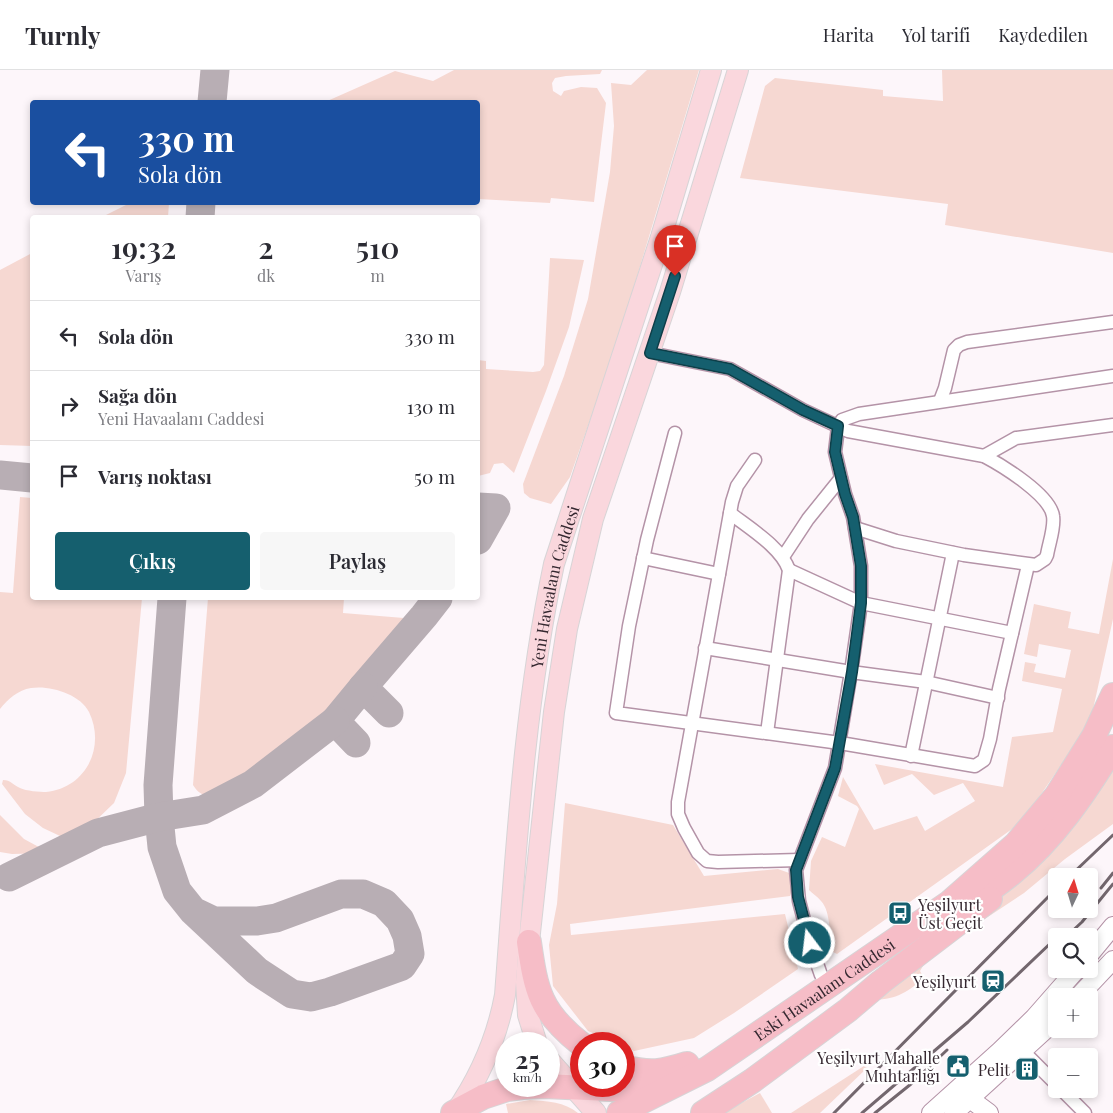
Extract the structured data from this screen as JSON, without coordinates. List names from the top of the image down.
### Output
{
  "streets": {
    "highway": ["Eski Havaalanı Caddesi"],
    "main road": ["Yeni Havaalanı Caddesi"]
  },
  "places": {
    "bus stop": ["Yeşilyurt Üst Geçit"],
    "station": ["Yeşilyurt"],
    "public building": ["Yeşilyurt Mahalle Muhtarlığı"],
    "building": ["Pelit"]
  },
  "north": "top",
  "page": {
    "header": "Turnly",
    "nav": ["Harita", "Yol tarifi", "Kaydedilen"],
    "turn": ["330 m", "Sola dön"],
    "eta": [
      "19:32",
      "Varış",
      "2",
      "dk",
      "510",
      "m"
    ],
    "list": [
      {
        "name": "Sola dön",
        "value": "330 m"
      },
      {
        "name": "Sağa dön",
        "note": "Yeni Havaalanı Caddesi",
        "value": "130 m"
      },
      {
        "name": "Varış noktası",
        "value": "50 m"
      }
    ],
    "buttons": ["Çıkış", "Paylaş"],
    "map_buttons": ["+", "−"],
    "speed": "25 km/h",
    "limit": "30"
  }
}
